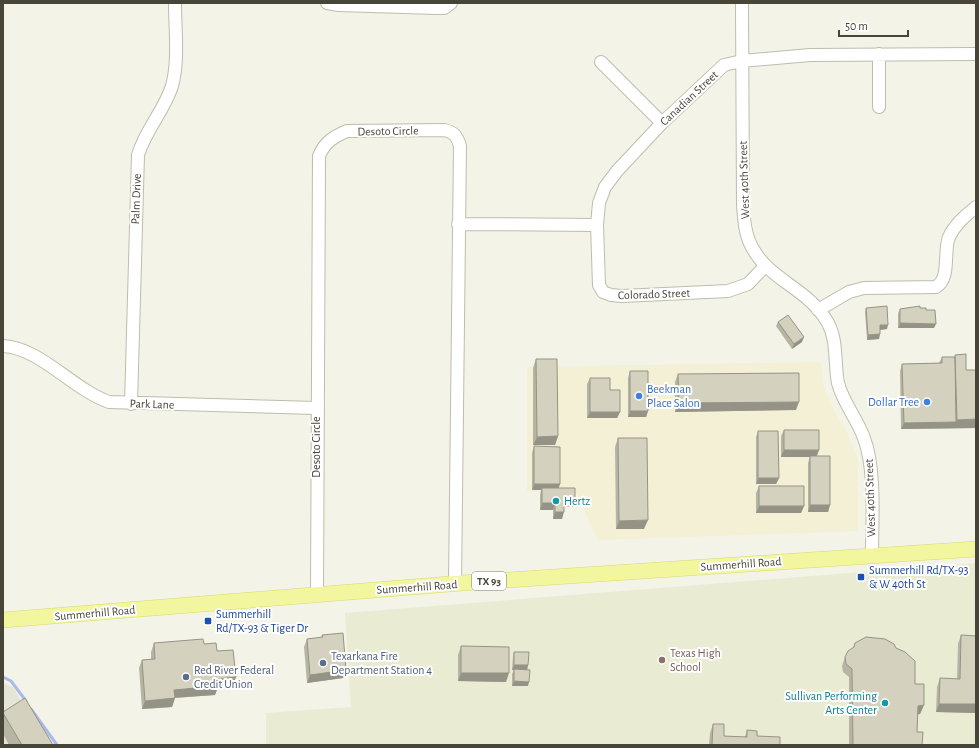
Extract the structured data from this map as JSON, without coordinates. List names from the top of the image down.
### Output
{
  "streets": {
    "main road": ["Summerhill Road", "TX 93"],
    "street": [
      "Canadian Street",
      "Desoto Circle",
      "West 40th Street",
      "Palm Drive",
      "Colorado Street",
      "Park Lane"
    ]
  },
  "crossings": [
    ["Canadian Street", "West 40th Street"],
    ["Canadian Street", "Colorado Street"],
    ["Desoto Circle", "Park Lane"],
    ["Desoto Circle", "Summerhill Road"],
    ["West 40th Street", "Colorado Street"],
    ["West 40th Street", "Summerhill Road"],
    ["Palm Drive", "Park Lane"]
  ],
  "places": {
    "other": [
      "Beekman Place Salon",
      "Dollar Tree",
      "Hertz",
      "Texas High School",
      "Texarkana Fire Department Station 4",
      "Red River Federal Credit Union",
      "Sullivan Performing Arts Center"
    ],
    "transit": ["Summerhill Rd/TX-93 & W 40th St", "Summerhill Rd/TX-93 & Tiger Dr"]
  },
  "scale_bar": "50 m"
}
